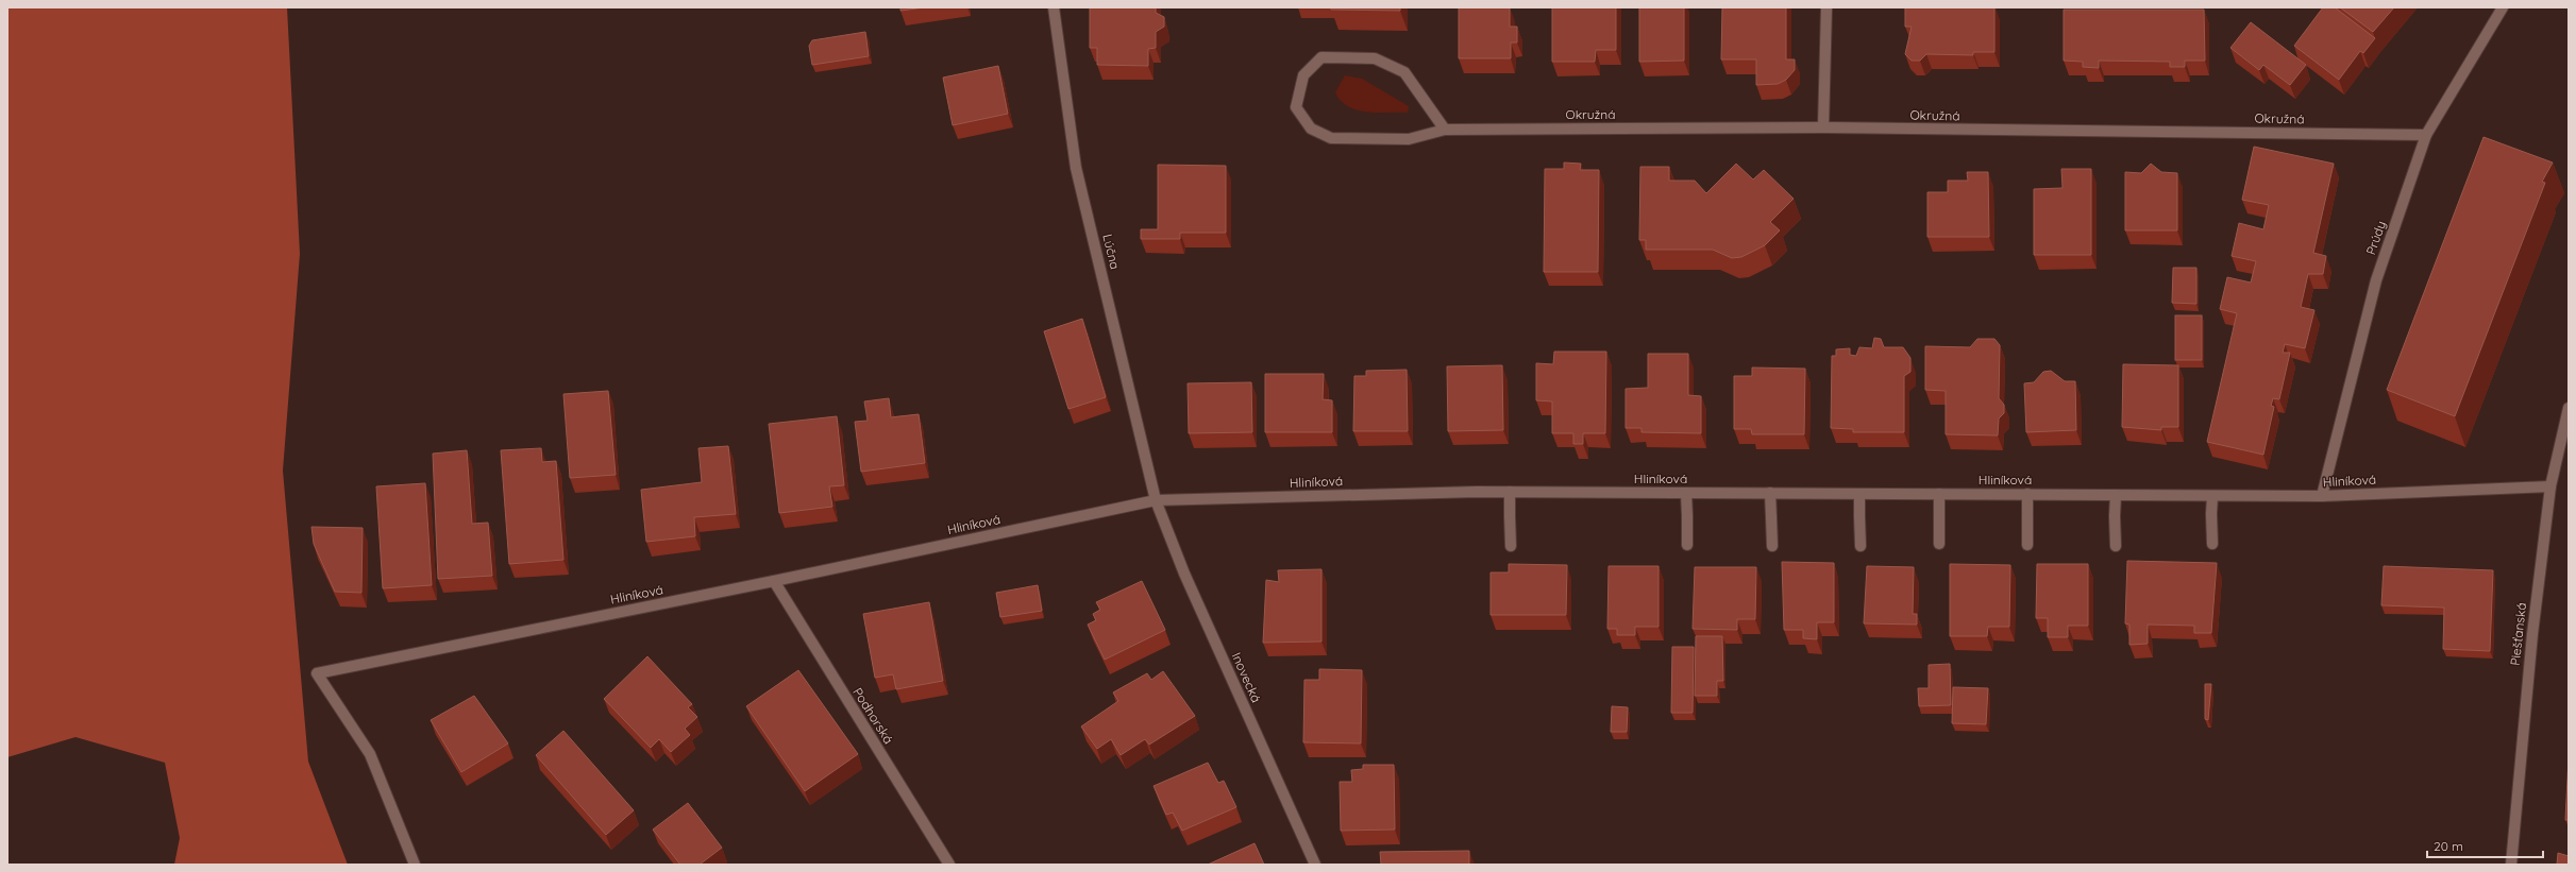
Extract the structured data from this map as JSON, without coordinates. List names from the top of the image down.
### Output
{
  "streets": {
    "street": [
      "Okružná",
      "Prúdy",
      "Lúčna",
      "Hliníková",
      "Piešťanská",
      "Inovecká",
      "Podhorská"
    ]
  },
  "crossings": [
    ["Okružná", "Prúdy"],
    ["Prúdy", "Hliníková"],
    ["Lúčna", "Hliníková"],
    ["Lúčna", "Inovecká"],
    ["Hliníková", "Piešťanská"],
    ["Hliníková", "Inovecká"],
    ["Hliníková", "Podhorská"]
  ],
  "scale_bar": "20 m"
}
